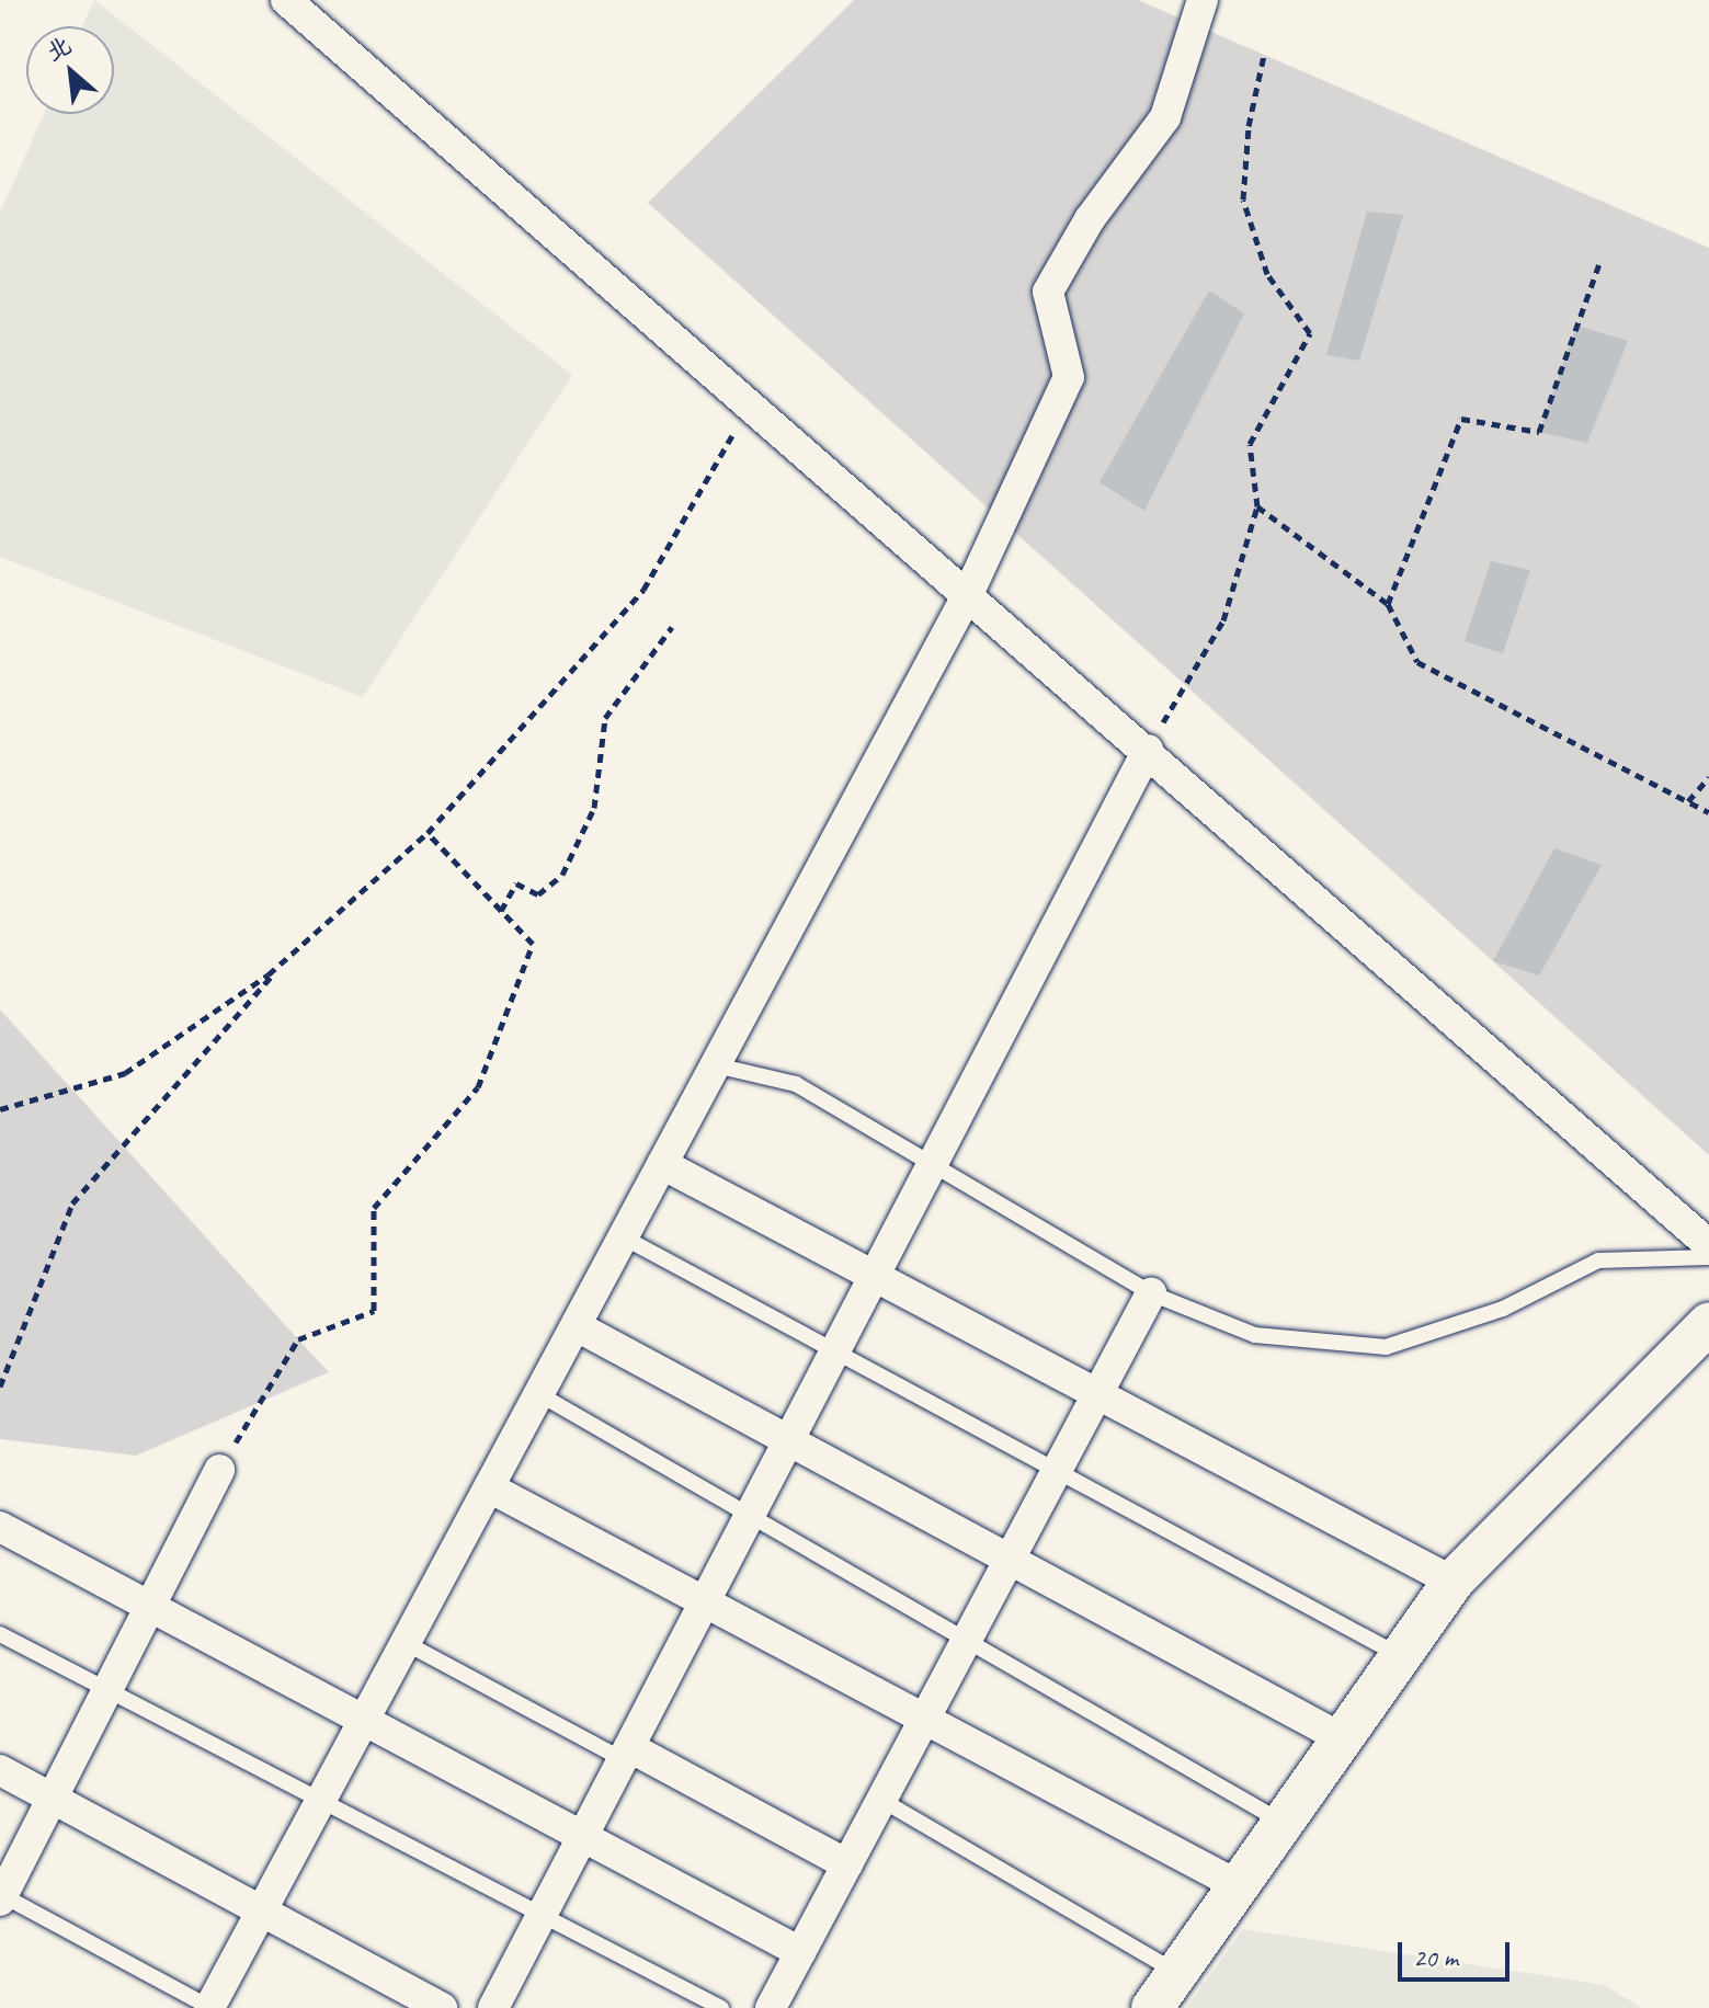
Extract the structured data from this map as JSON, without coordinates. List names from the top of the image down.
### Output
{
  "scale_bar": "20 m",
  "north": "top left"
}
